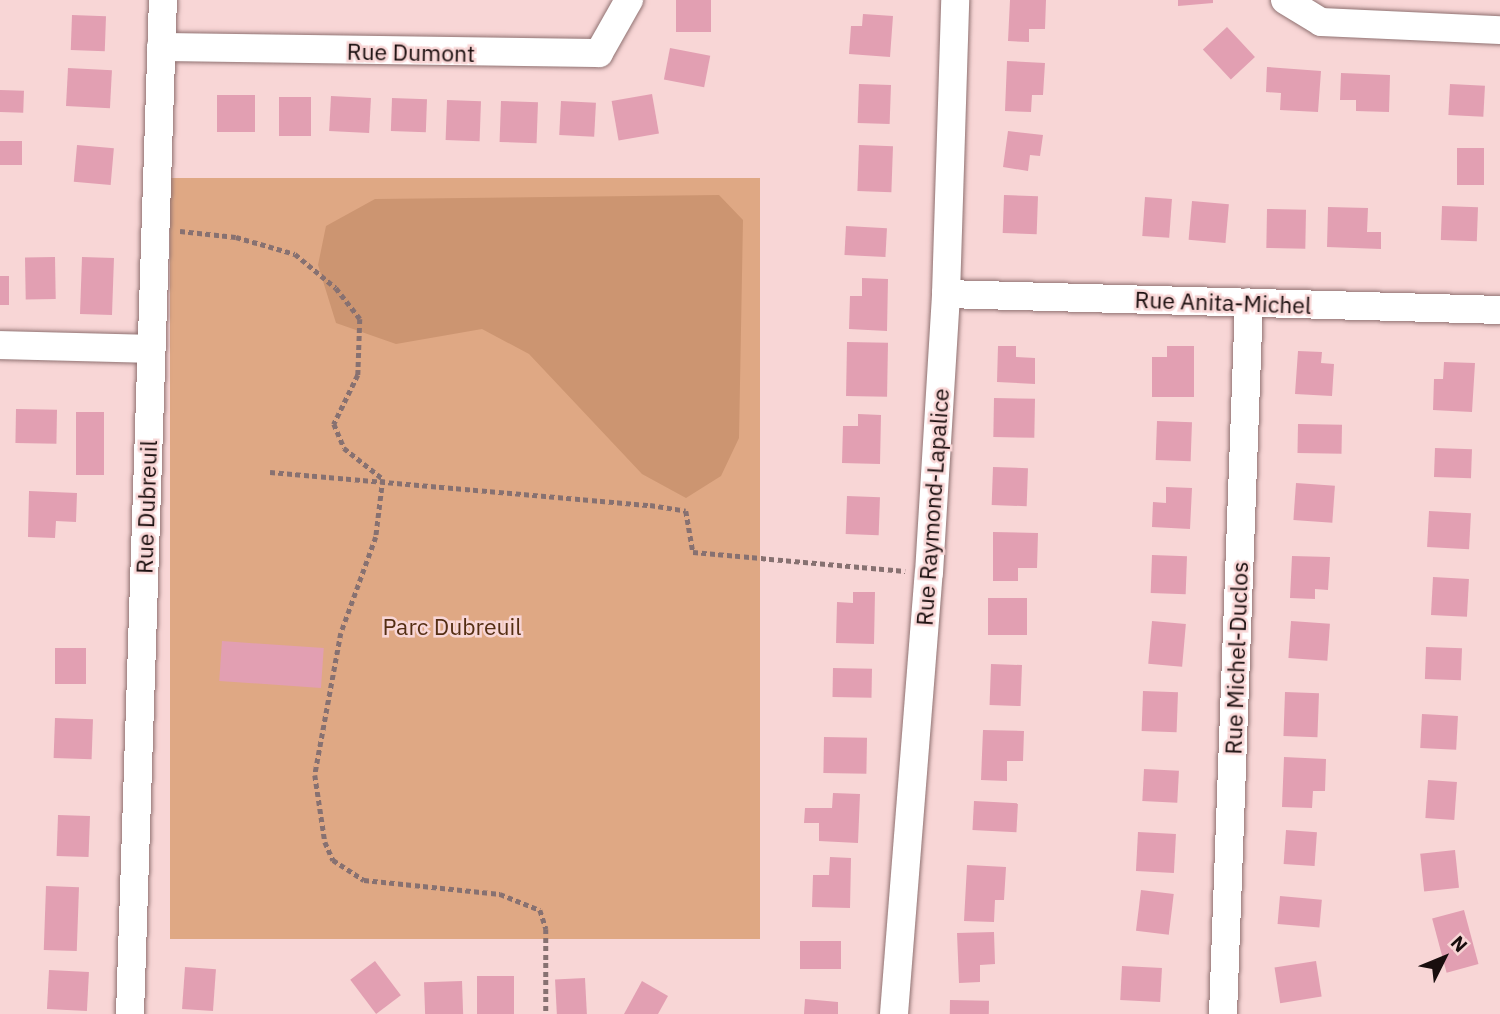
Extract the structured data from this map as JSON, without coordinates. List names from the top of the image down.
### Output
{
  "streets": {
    "street": [
      "Rue Dumont",
      "Rue Anita-Michel",
      "Rue Dubreuil",
      "Rue Raymond-Lapalice",
      "Rue Michel-Duclos"
    ]
  },
  "crossings": [
    ["Rue Dumont", "Rue Dubreuil"],
    ["Rue Anita-Michel", "Rue Raymond-Lapalice"],
    ["Rue Anita-Michel", "Rue Michel-Duclos"]
  ],
  "parks": ["Parc Dubreuil"],
  "north": "top right"
}
